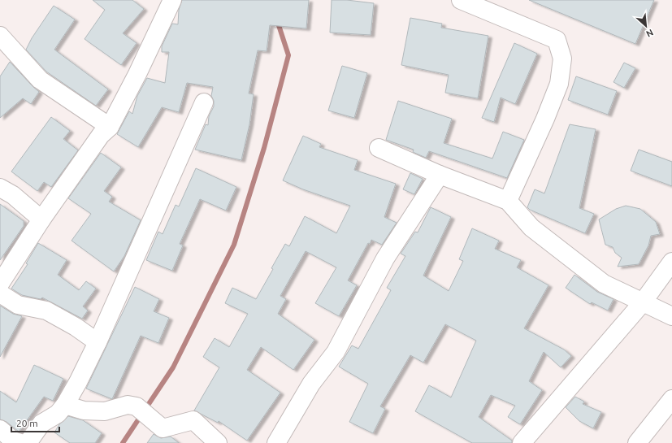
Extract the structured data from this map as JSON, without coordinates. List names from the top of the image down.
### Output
{
  "scale_bar": "20 m",
  "north": "bottom right"
}
